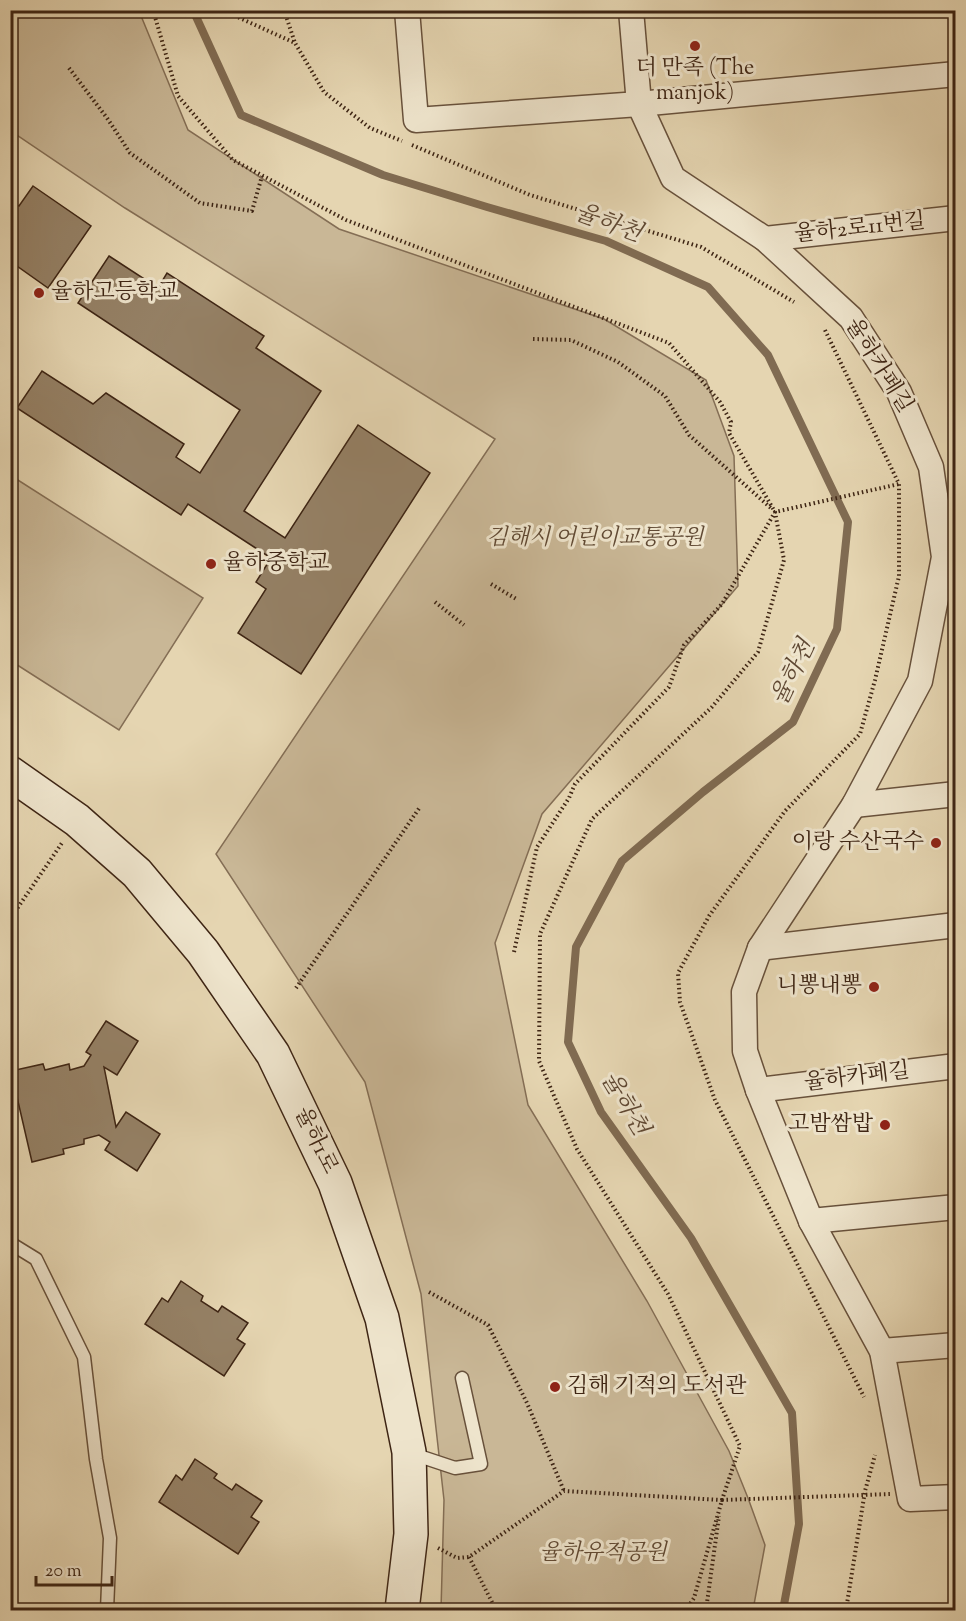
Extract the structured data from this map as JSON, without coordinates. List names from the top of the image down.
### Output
{
  "streets": {
    "street": ["율하2로11번길", "율하카페길", "율하1로"]
  },
  "crossings": [
    ["율하2로11번길", "율하카페길"]
  ],
  "water": ["율하천"],
  "parks": ["김해시 어린이교통공원", "율하유적공원"],
  "places": [
    "더 만족 (The manjok)",
    "율하고등학교",
    "율하중학교",
    "이랑 수산국수",
    "니뽕내뽕",
    "고밤쌈밥",
    "김해 기적의 도서관"
  ],
  "scale_bar": "20 m"
}
